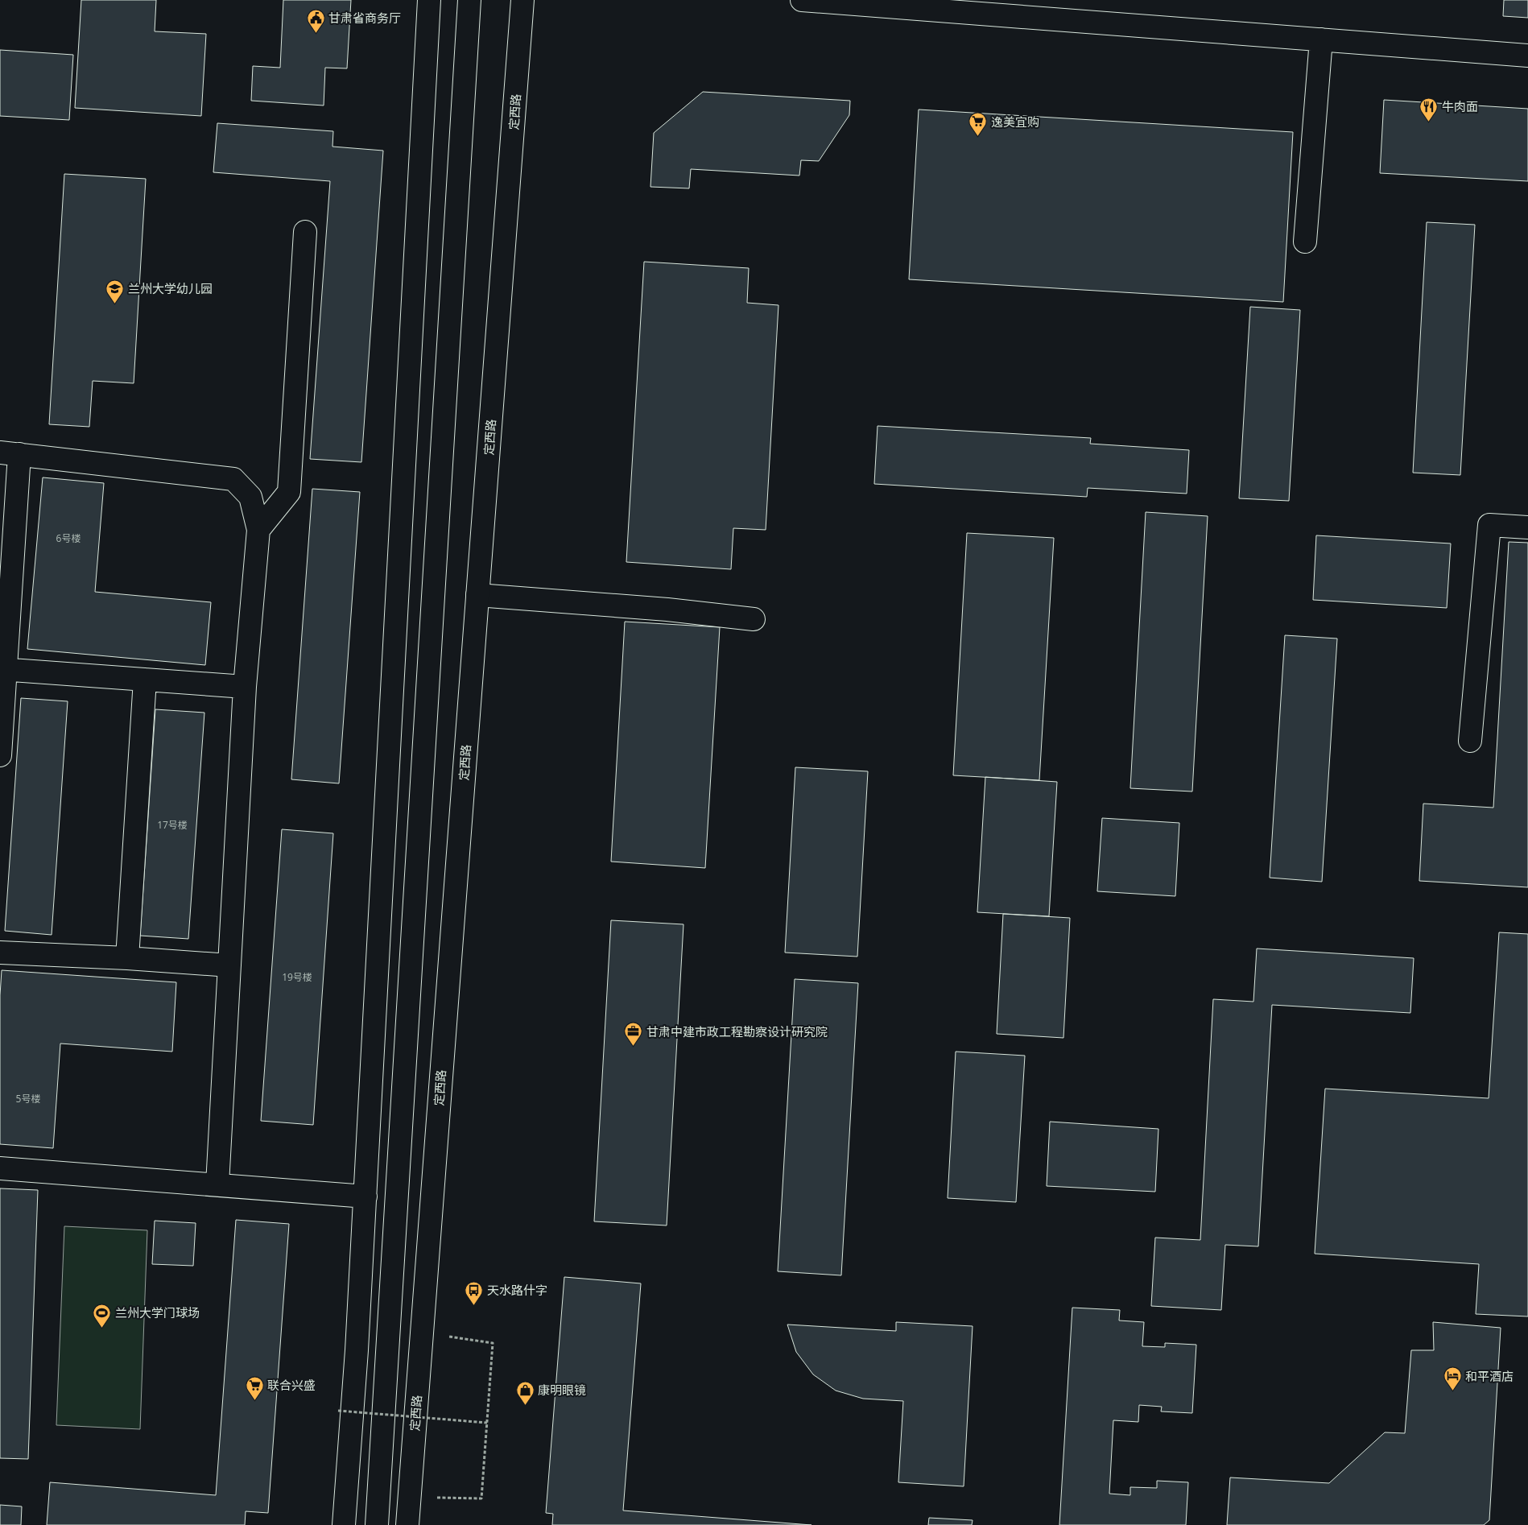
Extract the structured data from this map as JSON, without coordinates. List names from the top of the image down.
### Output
{
  "streets": {
    "street": ["定西路"]
  },
  "places": {
    "public building": ["甘肃省商务厅"],
    "restaurant": ["牛肉面"],
    "supermarket": ["逸美宜购", "联合兴盛"],
    "school or university": ["兰州大学幼儿园"],
    "office": ["甘肃中建市政工程勘察设计研究院"],
    "bus stop": ["天水路什字"],
    "sports": ["兰州大学门球场"],
    "hotel": ["和平酒店"],
    "shop": ["康明眼镜"]
  },
  "house_numbers": [
    "6号楼",
    "17号楼",
    "19号楼",
    "5号楼"
  ]
}
